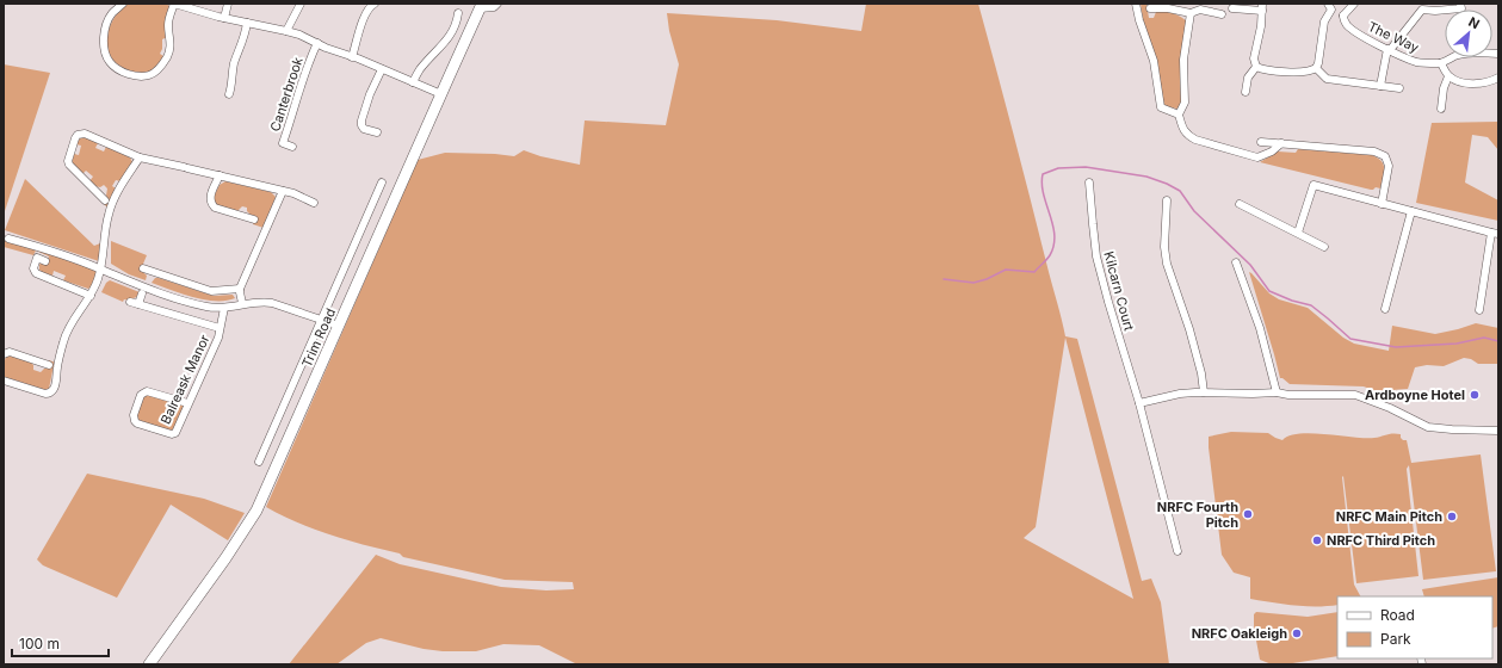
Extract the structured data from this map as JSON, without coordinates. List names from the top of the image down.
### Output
{
  "streets": {
    "main road": ["Trim Road"],
    "street": [
      "The Way",
      "Canterbrook",
      "Kilcarn Court",
      "Balreask Manor"
    ]
  },
  "places": [
    "Ardboyne Hotel",
    "NRFC Fourth Pitch",
    "NRFC Main Pitch",
    "NRFC Third Pitch",
    "NRFC Oakleigh"
  ],
  "legend": ["Road", "Park"],
  "scale_bar": "100 m",
  "north": "top right"
}
